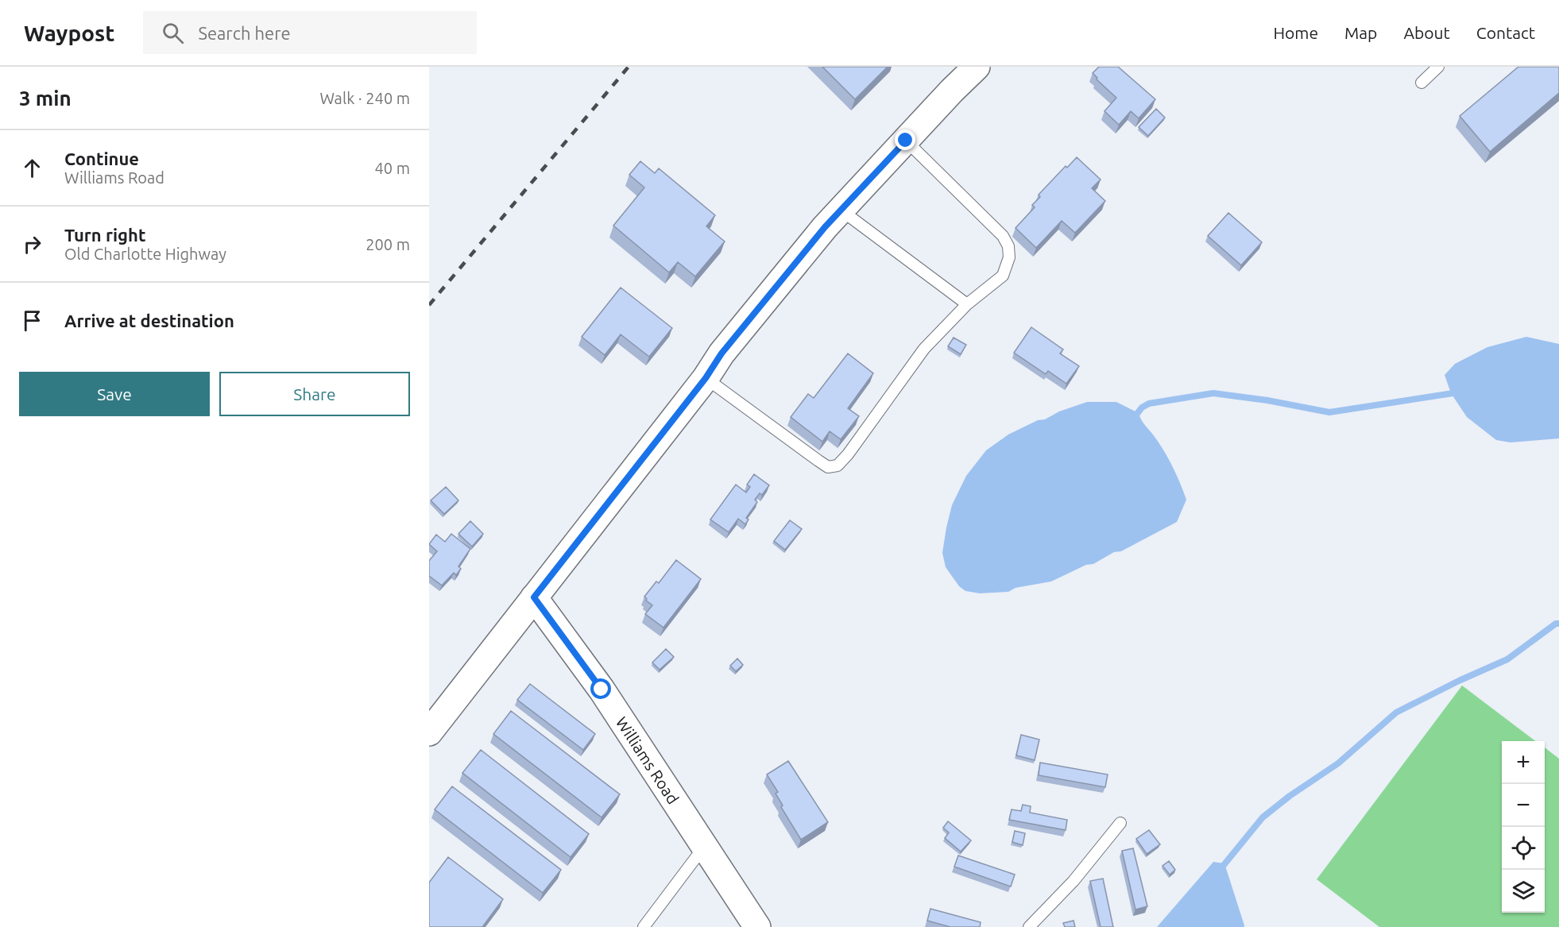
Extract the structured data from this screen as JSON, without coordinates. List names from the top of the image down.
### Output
{
  "streets": {
    "main road": ["Williams Road"]
  },
  "page": {
    "header": "Waypost",
    "search": "Search here",
    "nav": [
      "Home",
      "Map",
      "About",
      "Contact"
    ],
    "heading": ["3 min", "Walk · 240 m"],
    "list": [
      ["Continue", "Williams Road", "40 m"],
      ["Turn right", "Old Charlotte Highway", "200 m"],
      "Arrive at destination"
    ],
    "buttons": ["Save", "Share"],
    "map_buttons": ["+", "−"]
  }
}
